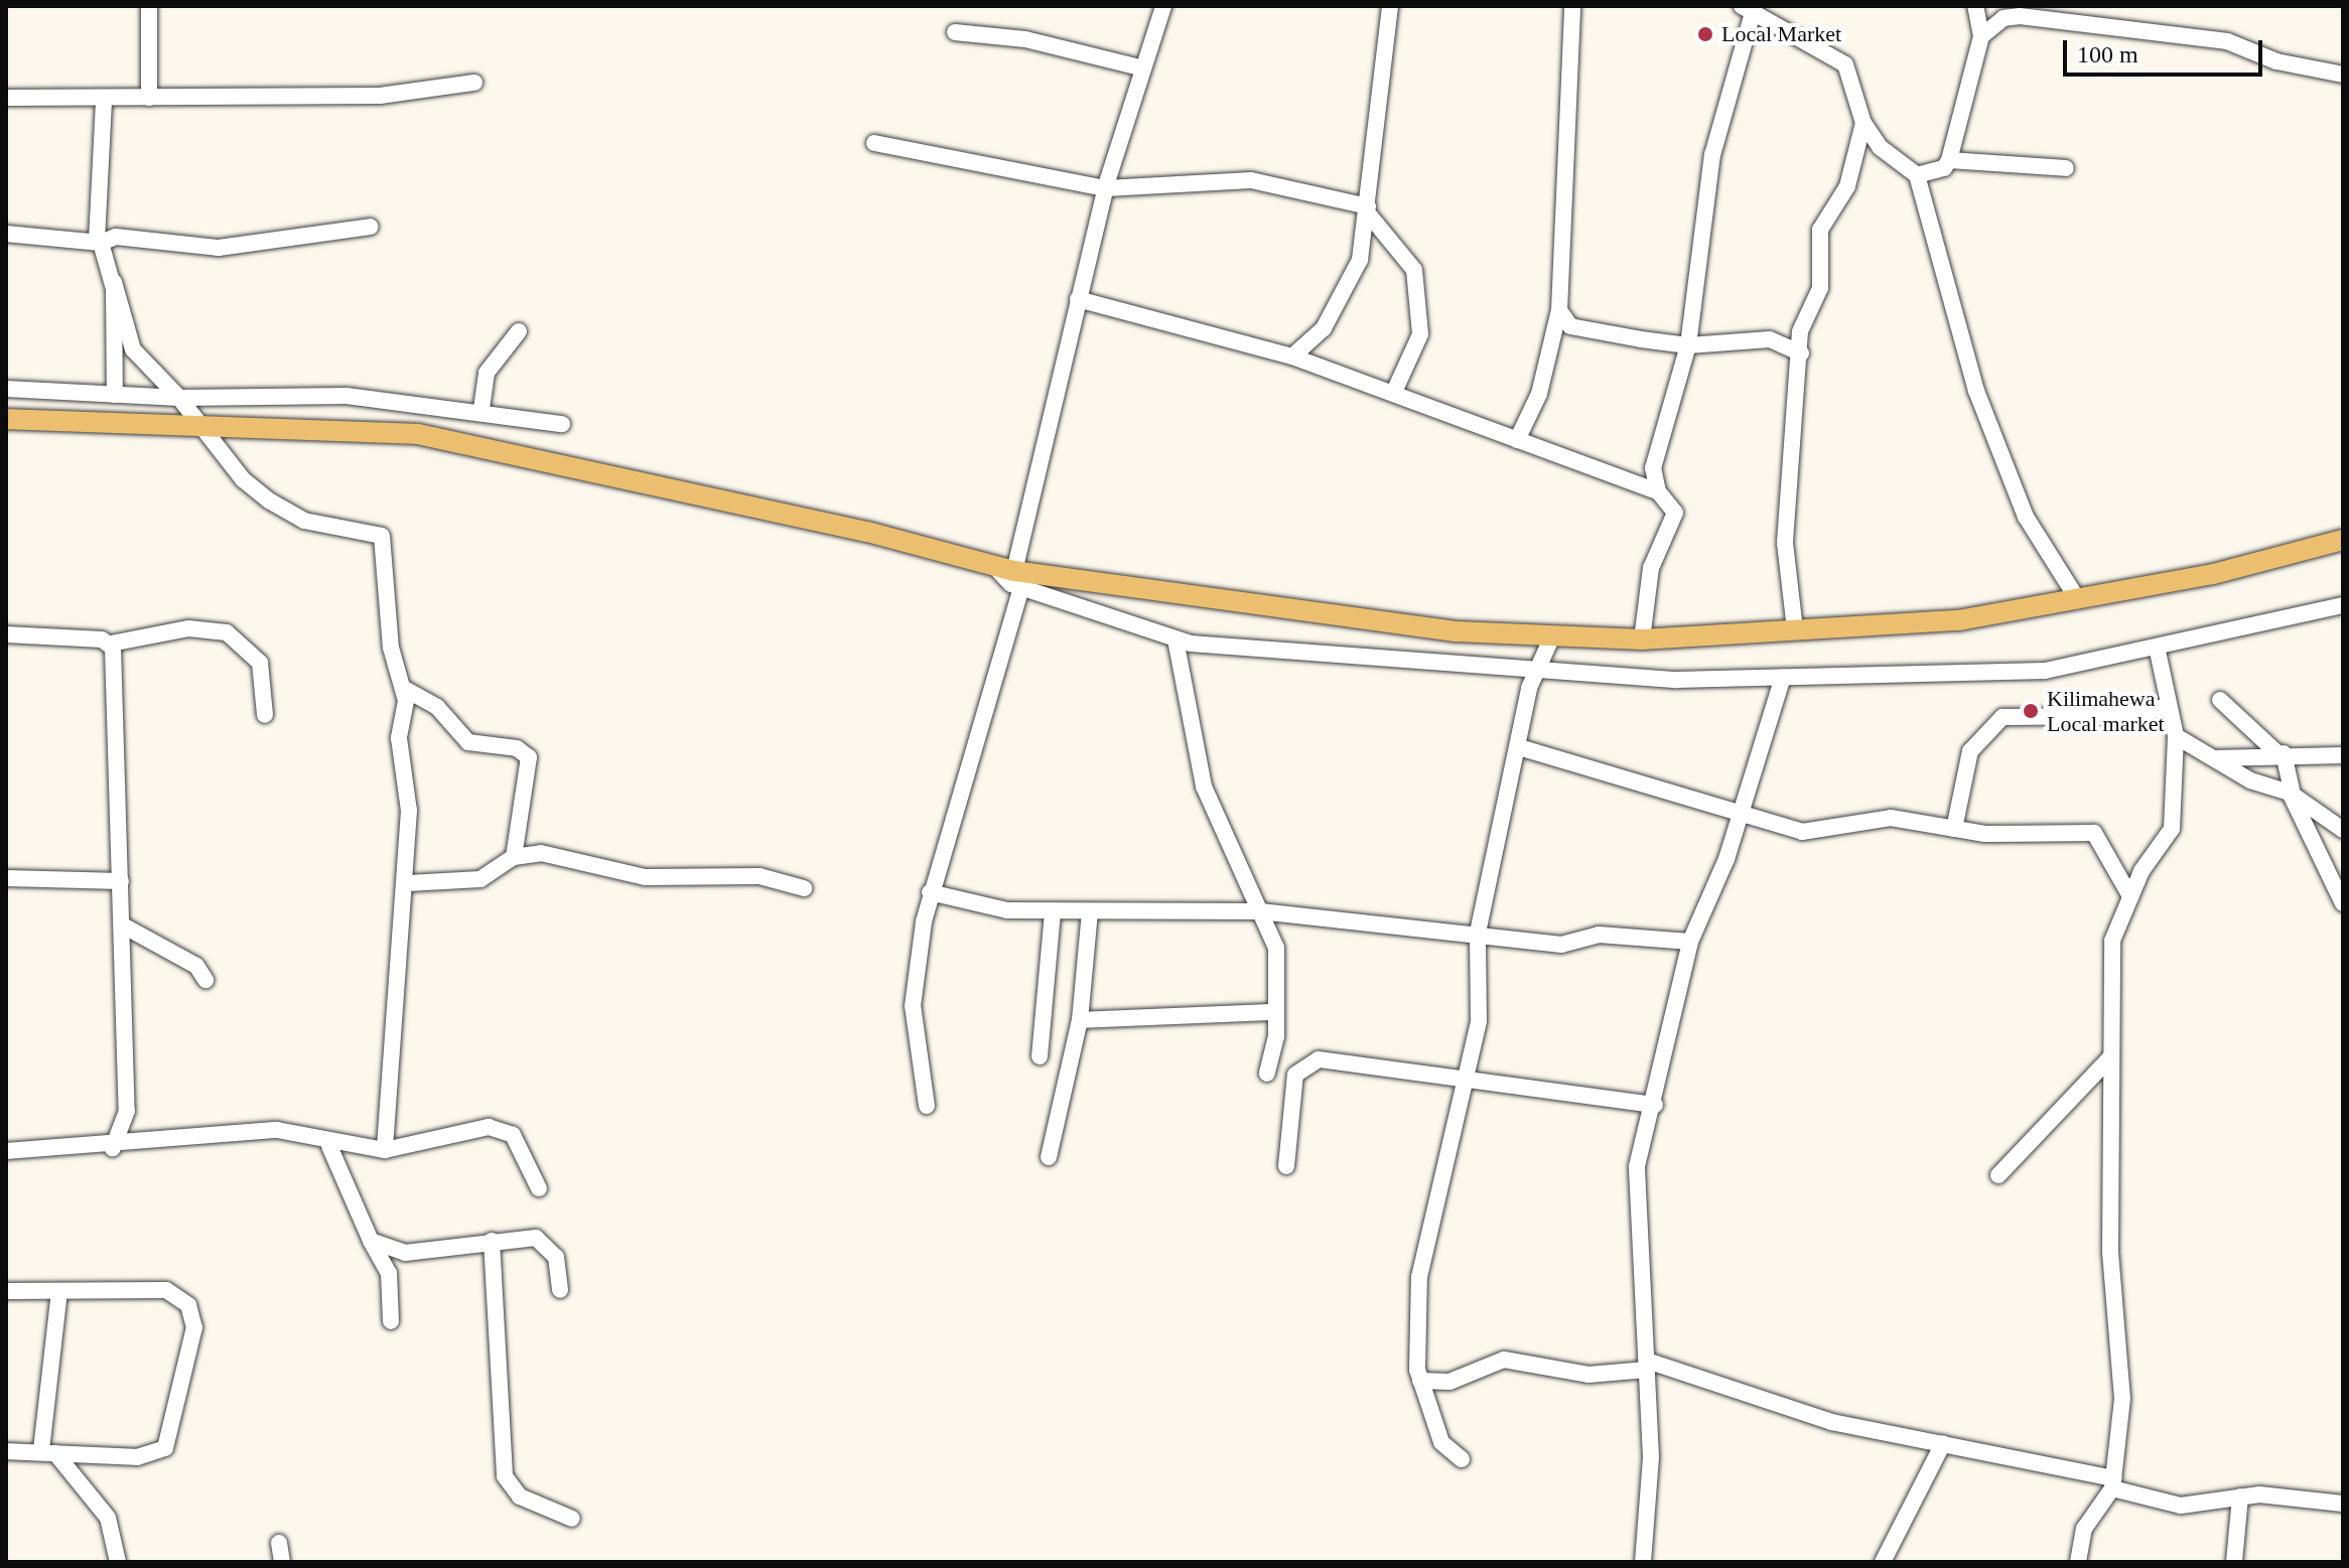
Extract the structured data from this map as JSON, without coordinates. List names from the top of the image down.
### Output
{
  "places": ["Local Market", "Kilimahewa Local market"],
  "scale_bar": "100 m"
}
